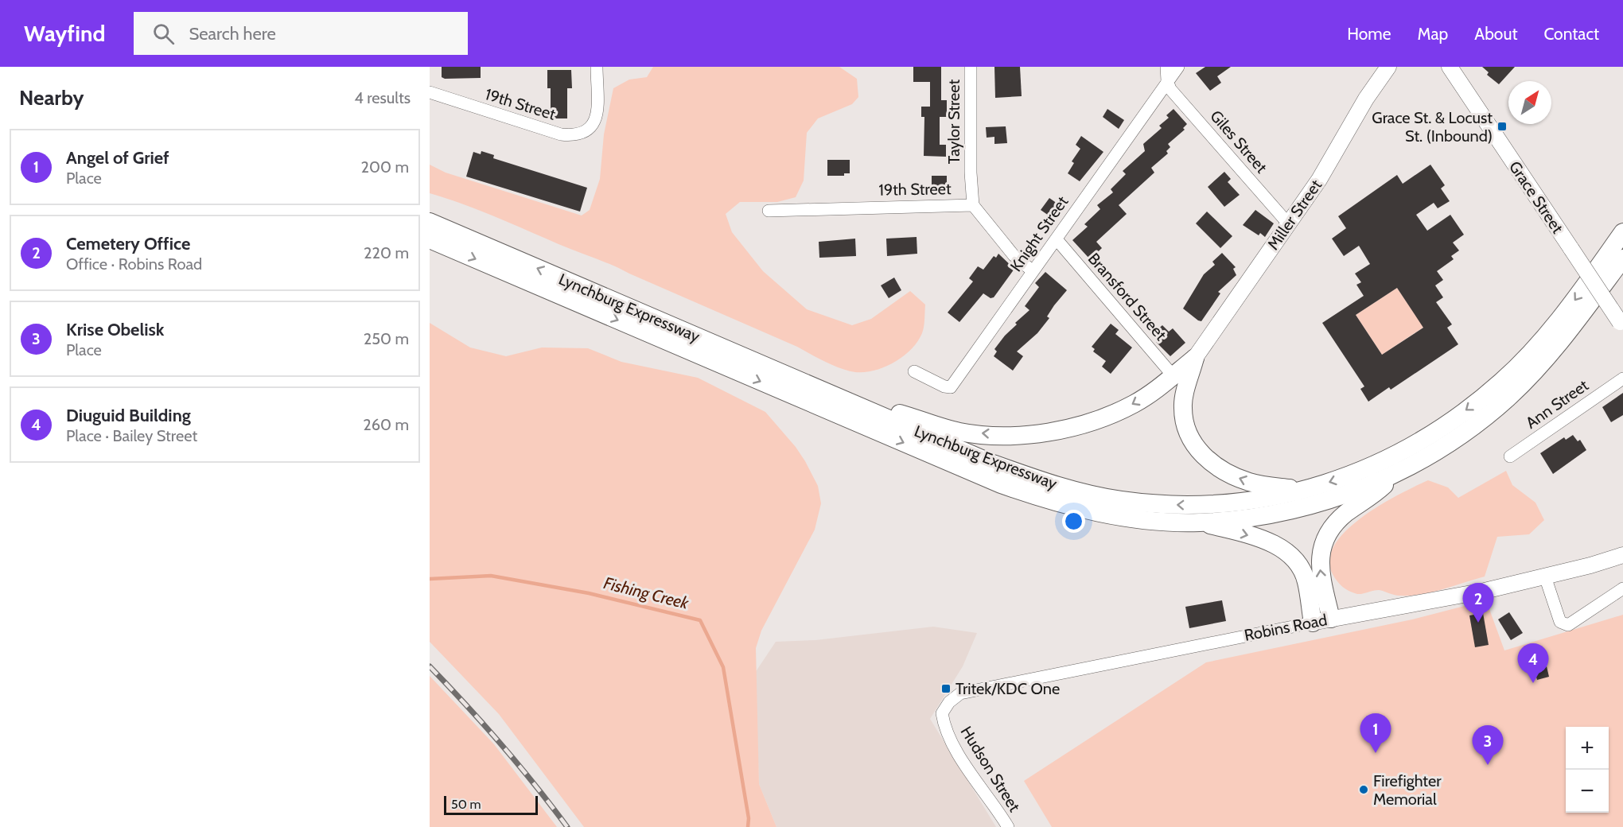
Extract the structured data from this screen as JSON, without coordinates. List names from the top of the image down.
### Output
{
  "streets": {
    "highway": ["Lynchburg Expressway"],
    "main road": ["Grace Street", "Miller Street", "Robins Road"],
    "street": [
      "19th Street",
      "Taylor Street",
      "Giles Street",
      "Knight Street",
      "Bransford Street",
      "Ann Street",
      "Hudson Street"
    ]
  },
  "crossings": [
    ["19th Street", "Taylor Street"],
    ["19th Street", "Knight Street"],
    ["Giles Street", "Miller Street"],
    ["Giles Street", "Knight Street"],
    ["Knight Street", "Bransford Street"],
    ["Robins Road", "Hudson Street"]
  ],
  "water": ["Fishing Creek"],
  "places": {
    "transit": ["Grace St. & Locust St. (Inbound)", "Tritek/KDC One"],
    "other": ["Firefighter Memorial"]
  },
  "scale_bar": "50 m",
  "north": "top right",
  "page": {
    "header": "Wayfind",
    "search": "Search here",
    "nav": [
      "Home",
      "Map",
      "About",
      "Contact"
    ],
    "heading": ["Nearby", "4 results"],
    "list": [
      {
        "mark": "1",
        "name": "Angel of Grief",
        "note": "Place",
        "value": "200 m"
      },
      {
        "mark": "2",
        "name": "Cemetery Office",
        "note": "Office · Robins Road",
        "value": "220 m"
      },
      {
        "mark": "3",
        "name": "Krise Obelisk",
        "note": "Place",
        "value": "250 m"
      },
      {
        "mark": "4",
        "name": "Diuguid Building",
        "note": "Place · Bailey Street",
        "value": "260 m"
      }
    ],
    "pins": [
      "2",
      "4",
      "1",
      "3"
    ],
    "map_buttons": ["+", "−"],
    "scale": "50 m"
  }
}
